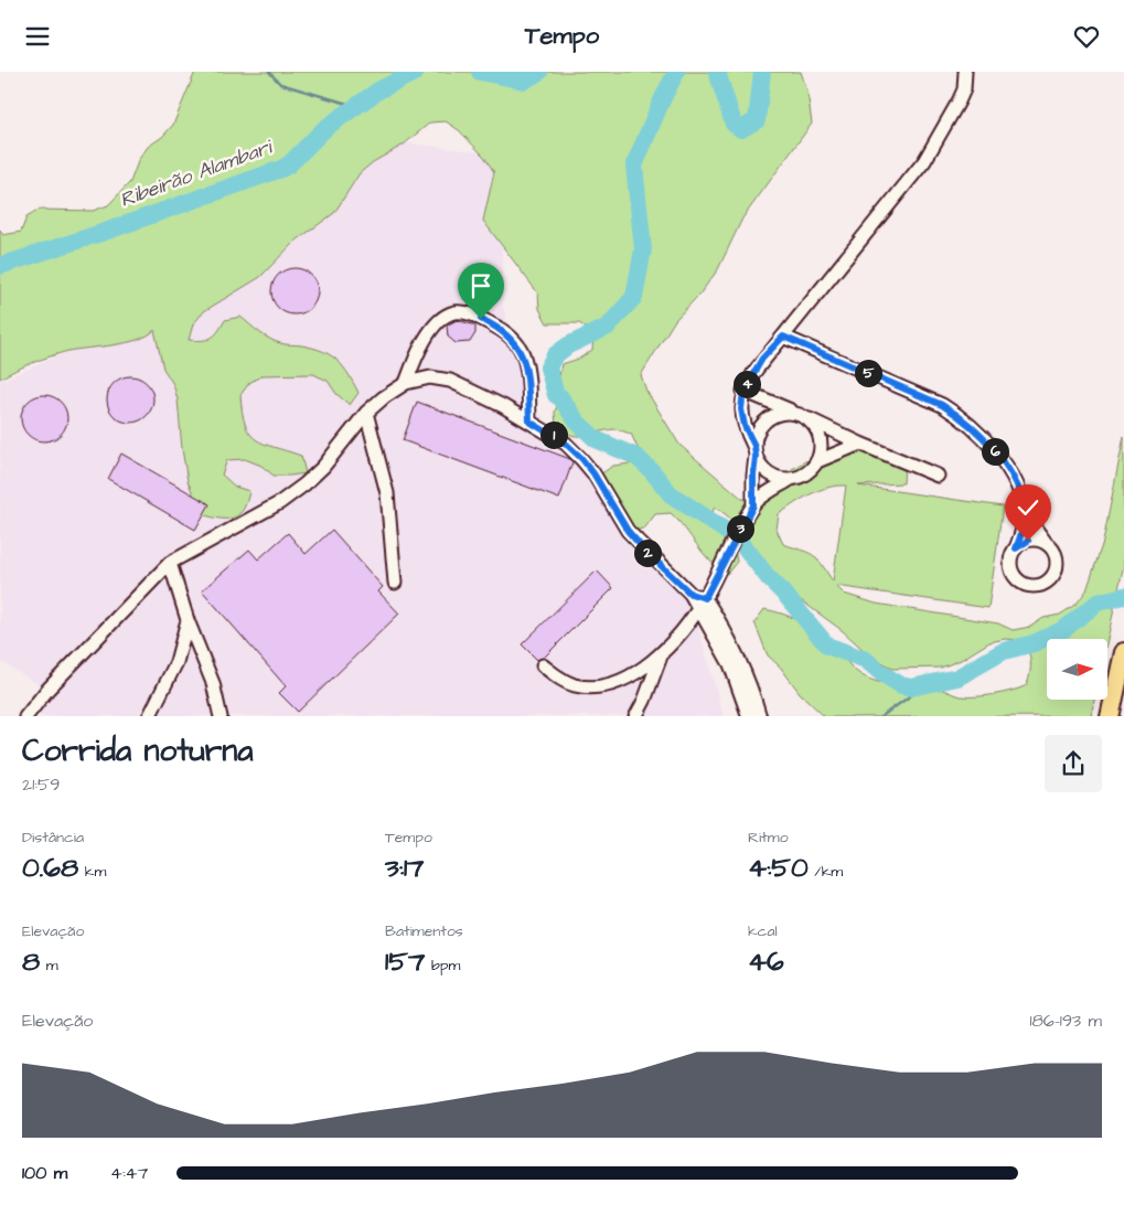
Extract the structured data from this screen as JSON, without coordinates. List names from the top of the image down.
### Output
{
  "water": ["Ribeirão Alambari"],
  "north": "right",
  "page": {
    "header": "Tempo",
    "pins": [
      "5",
      "4",
      "1",
      "6",
      "3",
      "2"
    ],
    "heading": ["Corrida noturna", "21:59"],
    "stats": [
      ["Distância", "0.68 km"],
      ["Tempo", "3:17"],
      ["Ritmo", "4:50 /km"],
      ["Elevação", "8 m"],
      ["Batimentos", "157 bpm"],
      ["kcal", "46"]
    ],
    "chart": ["Elevação", "186–193 m"],
    "list": [
      {
        "name": "100 m",
        "note": "4:47"
      }
    ]
  }
}
